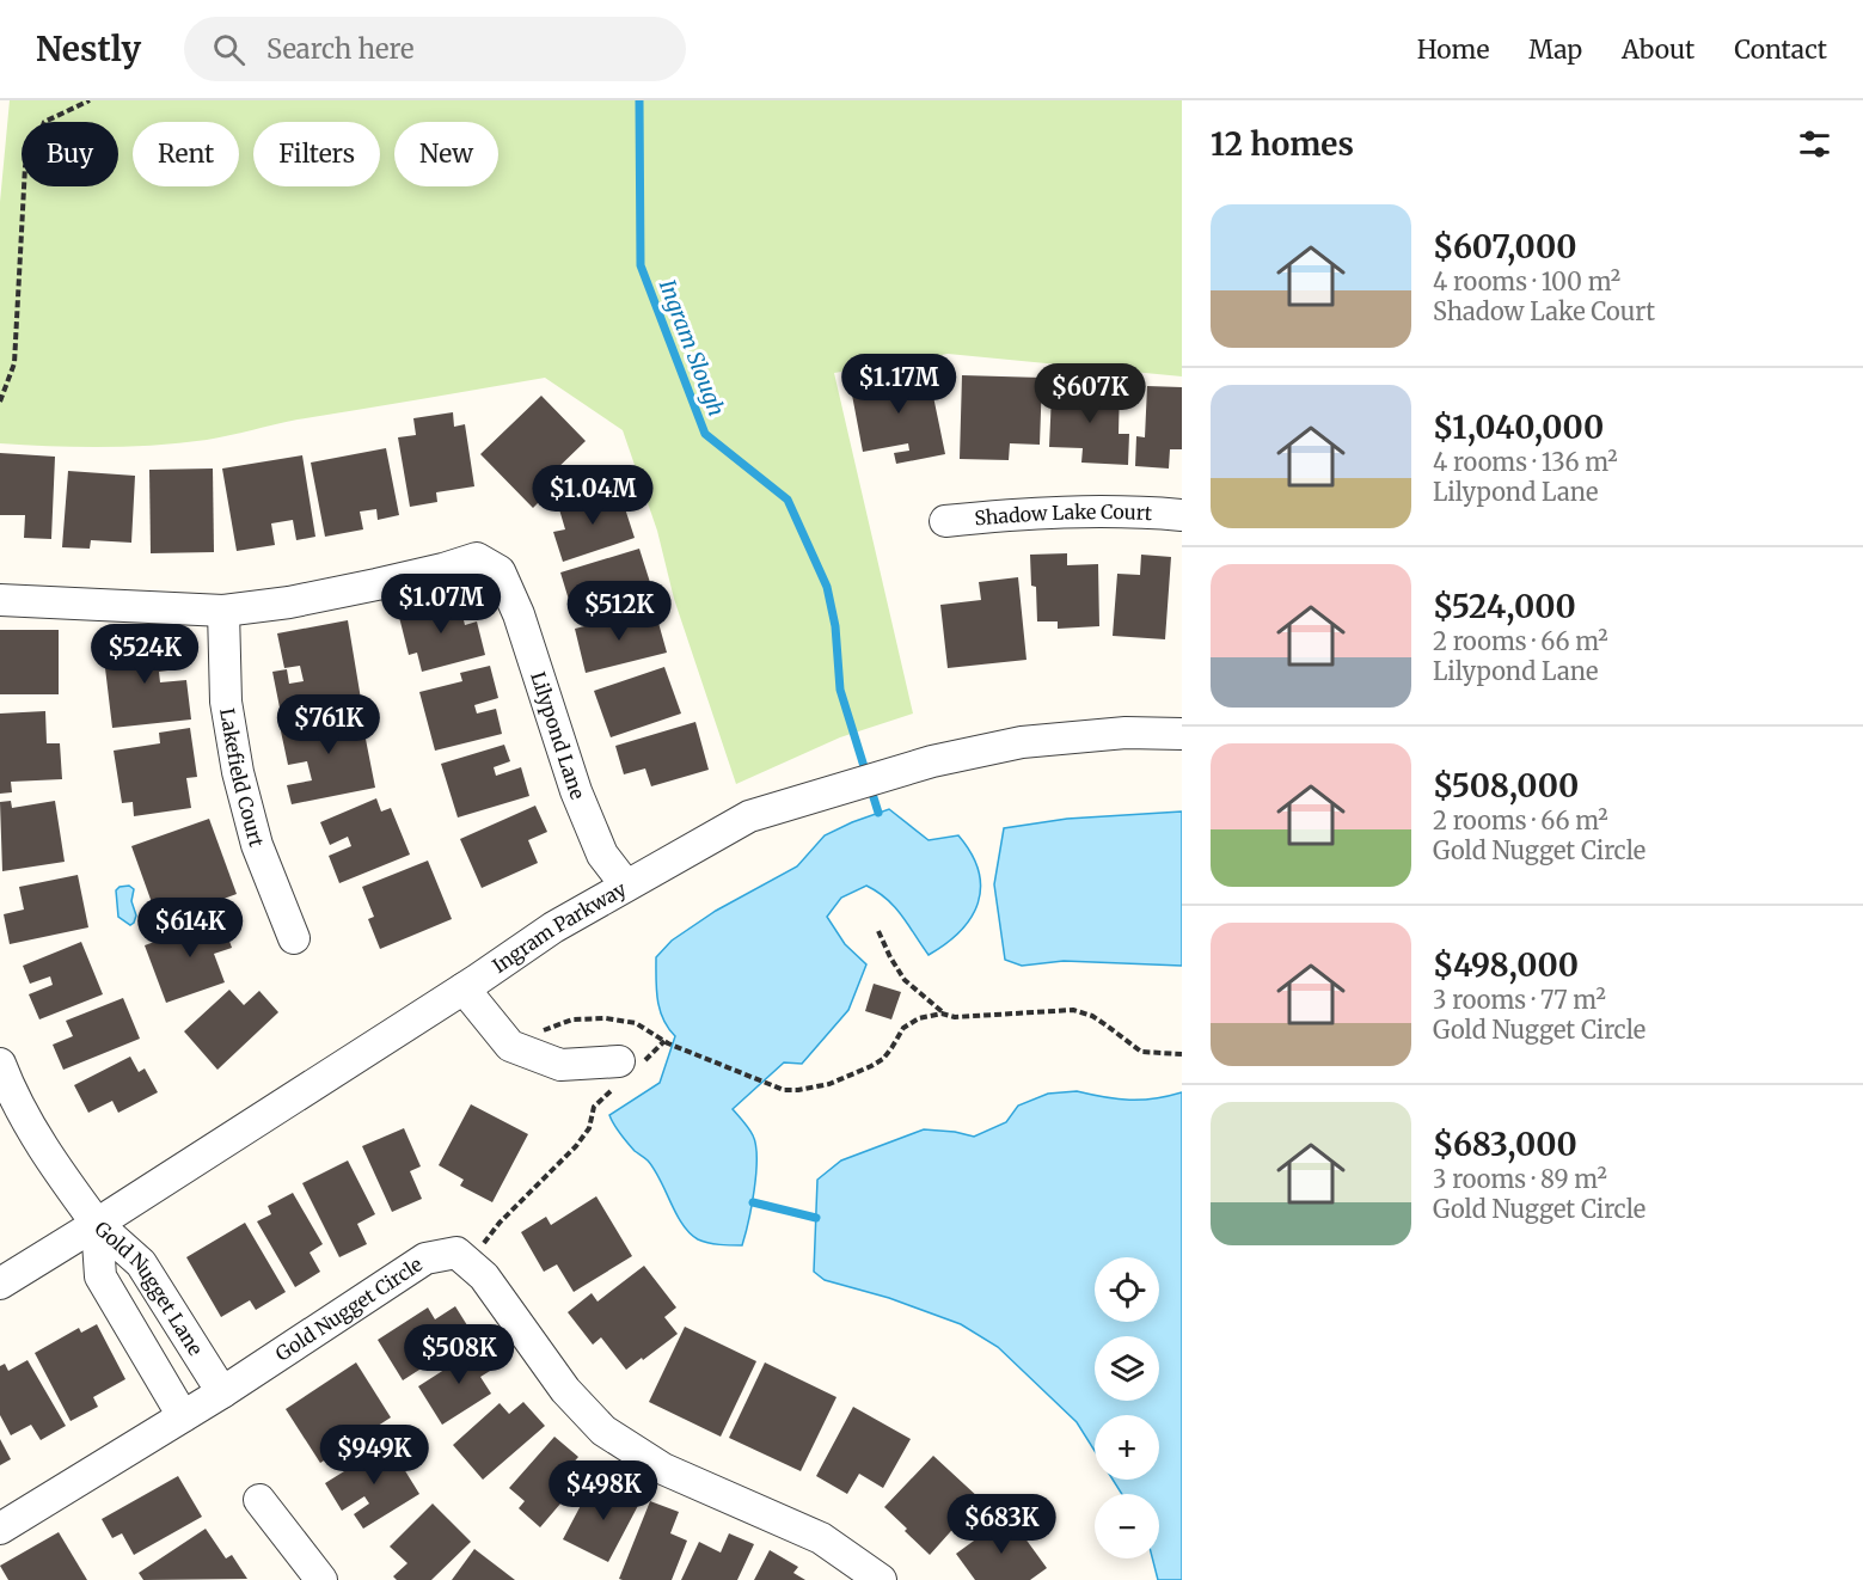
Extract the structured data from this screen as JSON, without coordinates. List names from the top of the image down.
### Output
{
  "streets": {
    "street": [
      "Shadow Lake Court",
      "Lilypond Lane",
      "Lakefield Court",
      "Ingram Parkway",
      "Gold Nugget Lane",
      "Gold Nugget Circle"
    ]
  },
  "crossings": [
    ["Lilypond Lane", "Lakefield Court"],
    ["Lilypond Lane", "Ingram Parkway"],
    ["Ingram Parkway", "Gold Nugget Lane"],
    ["Gold Nugget Lane", "Gold Nugget Circle"]
  ],
  "water": ["Ingram Slough"],
  "page": {
    "header": "Nestly",
    "search": "Search here",
    "nav": [
      "Home",
      "Map",
      "About",
      "Contact"
    ],
    "heading": "12 homes",
    "chip": [
      "Buy",
      "Rent",
      "Filters",
      "New"
    ],
    "list": [
      {
        "name": "$607,000",
        "note": "4 rooms · 100 m² · Shadow Lake Court"
      },
      {
        "name": "$1,040,000",
        "note": "4 rooms · 136 m² · Lilypond Lane"
      },
      {
        "name": "$524,000",
        "note": "2 rooms · 66 m² · Lilypond Lane"
      },
      {
        "name": "$508,000",
        "note": "2 rooms · 66 m² · Gold Nugget Circle"
      },
      {
        "name": "$498,000",
        "note": "3 rooms · 77 m² · Gold Nugget Circle"
      },
      {
        "name": "$683,000",
        "note": "3 rooms · 89 m² · Gold Nugget Circle"
      }
    ],
    "price": [
      "$1.17M",
      "$607K",
      "$1.04M",
      "$1.07M",
      "$512K",
      "$524K",
      "$761K",
      "$614K",
      "$508K",
      "$949K",
      "$498K",
      "$683K"
    ],
    "map_buttons": ["+", "−"]
  }
}
